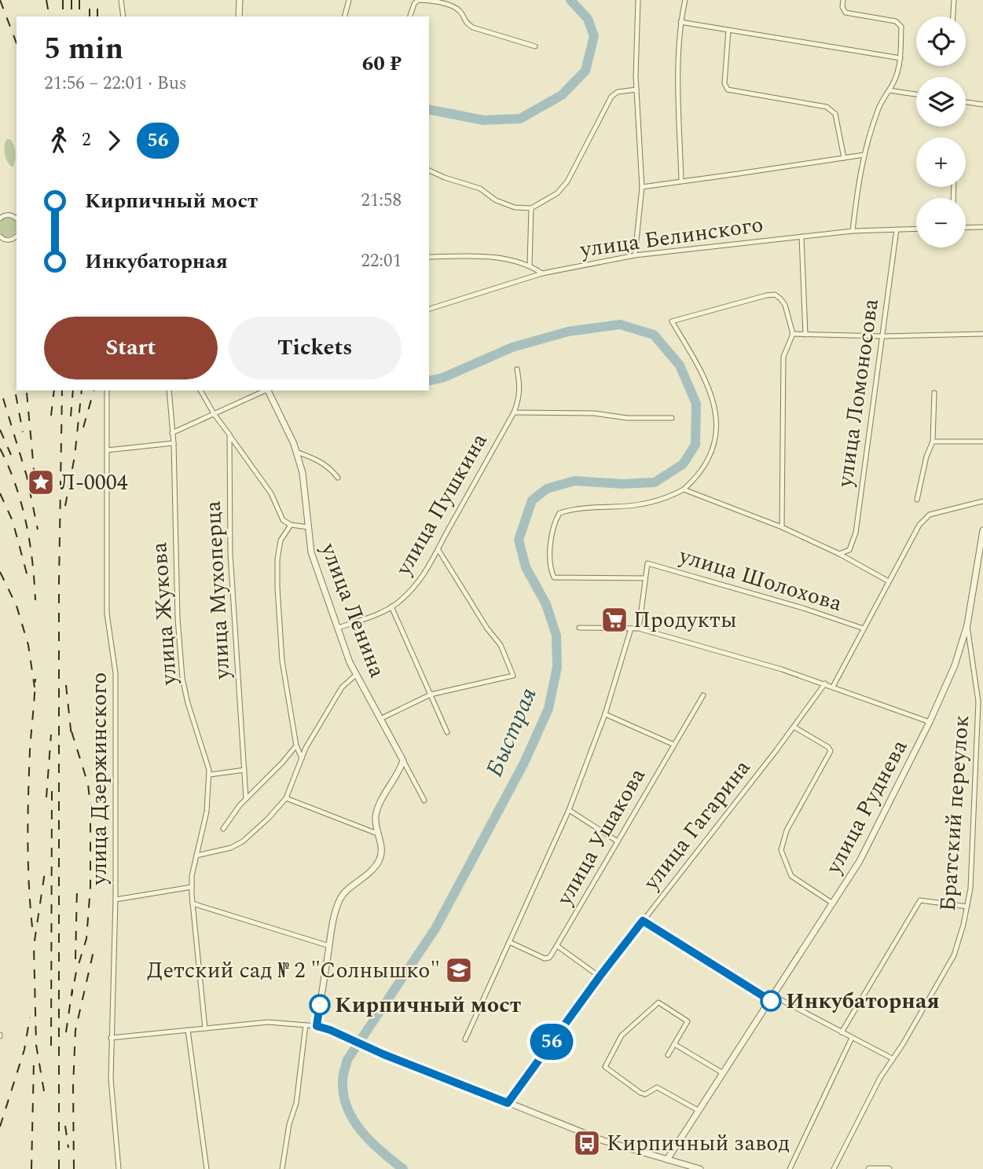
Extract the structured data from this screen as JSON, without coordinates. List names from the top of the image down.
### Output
{
  "streets": {
    "street": [
      "улица Белинского",
      "улица Ломоносова",
      "улица Пушкина",
      "улица Шолохова",
      "улица Мухоперца",
      "улица Ленина",
      "улица Жукова",
      "улица Дзержинского",
      "улица Руднева",
      "Братский переулок",
      "улица Гагарина",
      "улица Ушакова"
    ]
  },
  "crossings": [
    ["улица Белинского", "улица Ломоносова"],
    ["улица Пушкина", "улица Ленина"],
    ["улица Руднева", "Братский переулок"]
  ],
  "water": ["Быстрая"],
  "places": {
    "place": ["Л-0004"],
    "supermarket": ["Продукты"],
    "school or university": ["Детский сад № 2 \"Солнышко\""],
    "other": ["Инкубаторная", "Кирпичный мост"],
    "bus stop": ["Кирпичный завод"]
  },
  "lines": ["bus line 56"],
  "page": {
    "on_map": "56",
    "map_buttons": ["+", "−"],
    "heading": ["5 min", "21:56 – 22:01 · Bus", "60 ₽"],
    "legs": ["2", "56"],
    "list": [
      {
        "name": "Кирпичный мост",
        "value": "21:58"
      },
      {
        "name": "Инкубаторная",
        "value": "22:01"
      }
    ],
    "buttons": ["Start", "Tickets"]
  }
}
